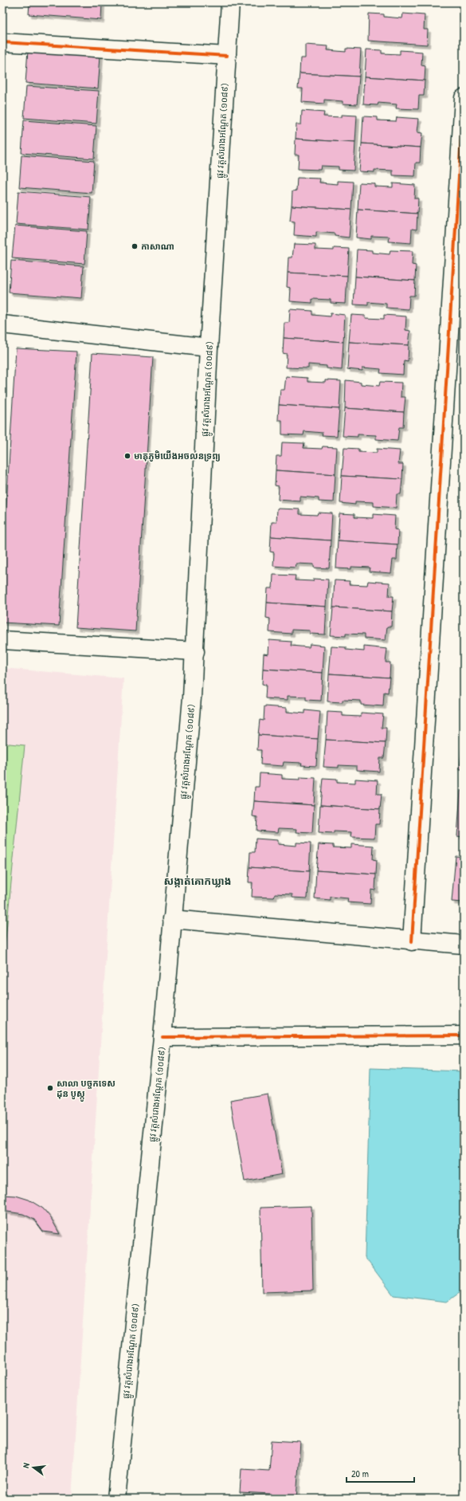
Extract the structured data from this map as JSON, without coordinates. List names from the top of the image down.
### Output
{
  "streets": {
    "street": ["ផ្លូវ វត្តសំរោងអណ្ដែត (១០៨៩)"]
  },
  "districts": ["សង្កាត់គោកឃ្លាង"],
  "places": ["កាសាណា", "មាតុភូមិយើងអចលនទ្រព្យ", "សាលា បច្ចកទេស ដុន បូស្កូ"],
  "scale_bar": "20 m",
  "north": "left"
}
